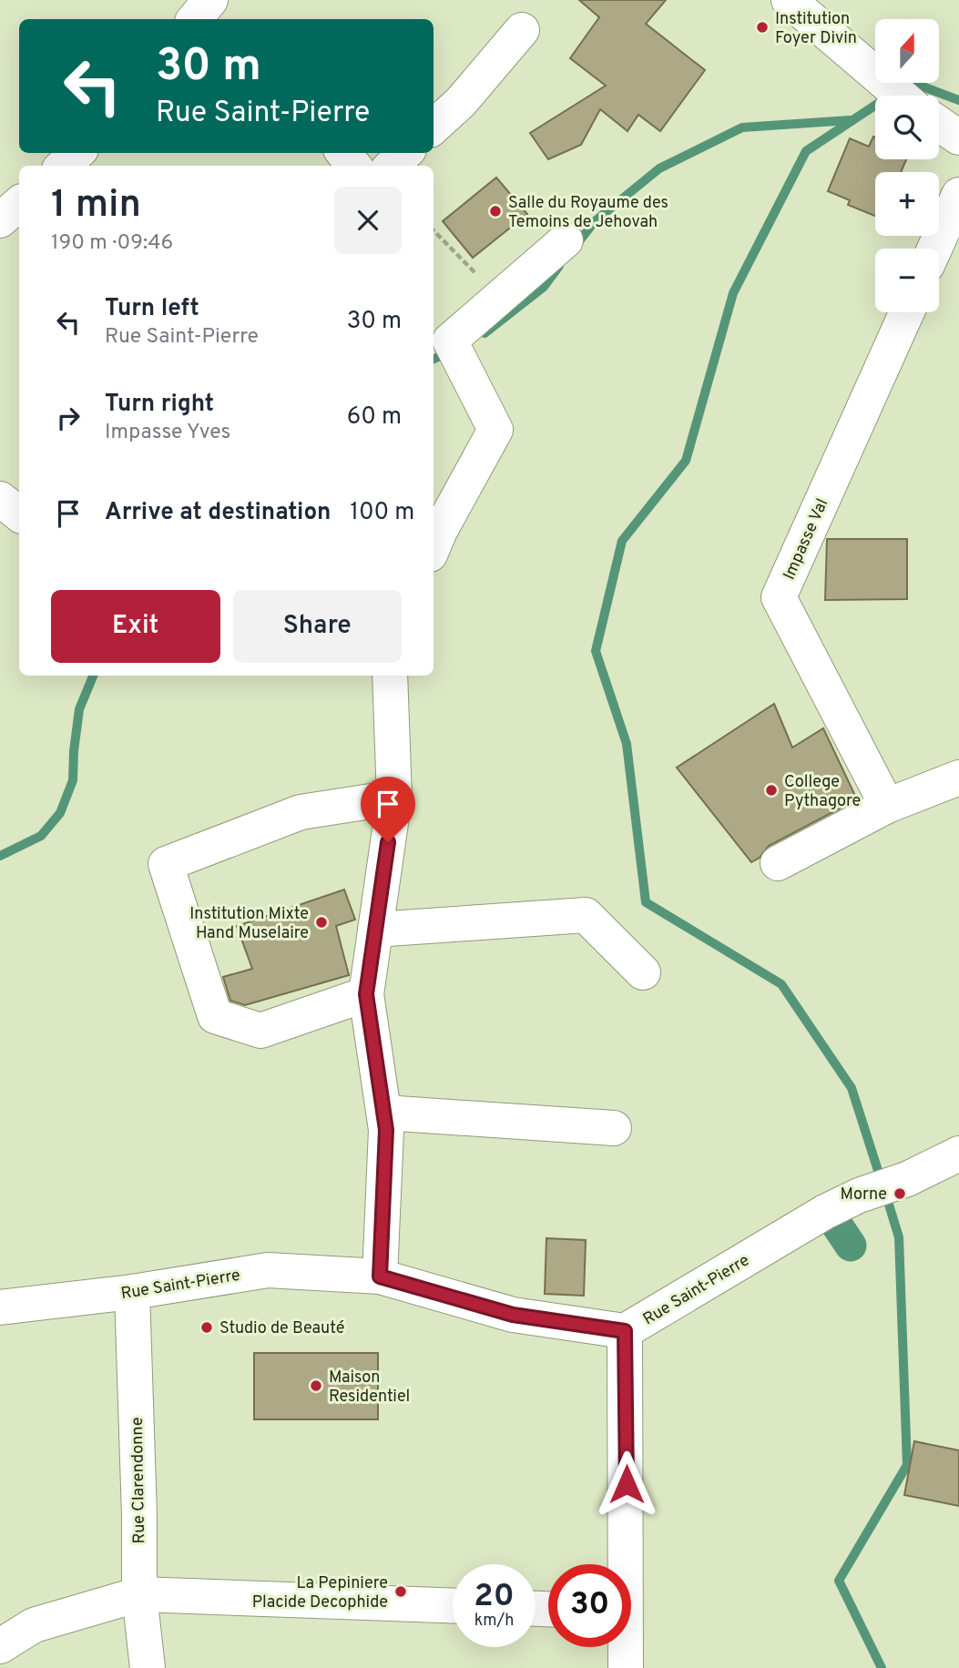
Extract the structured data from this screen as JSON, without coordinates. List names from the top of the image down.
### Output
{
  "streets": {
    "street": ["Impasse Val", "Rue Saint-Pierre", "Rue Clarendonne"]
  },
  "crossings": [
    ["Rue Saint-Pierre", "Rue Clarendonne"]
  ],
  "places": [
    "Institution Foyer Divin",
    "Salle du Royaume des Temoins de Jehovah",
    "College Pythagore",
    "Institution Mixte Hand Muselaire",
    "Morne",
    "Studio de Beauté",
    "Maison Residentiel",
    "La Pepiniere Placide Decophide"
  ],
  "north": "top",
  "page": {
    "map_buttons": ["+", "−"],
    "turn": ["30 m", "Rue Saint-Pierre"],
    "heading": ["1 min", "190 m · 09:46"],
    "list": [
      {
        "name": "Turn left",
        "note": "Rue Saint-Pierre",
        "value": "30 m"
      },
      {
        "name": "Turn right",
        "note": "Impasse Yves",
        "value": "60 m"
      },
      {
        "name": "Arrive at destination",
        "value": "100 m"
      }
    ],
    "buttons": ["Exit", "Share"],
    "speed": "20 km/h",
    "limit": "30"
  }
}
